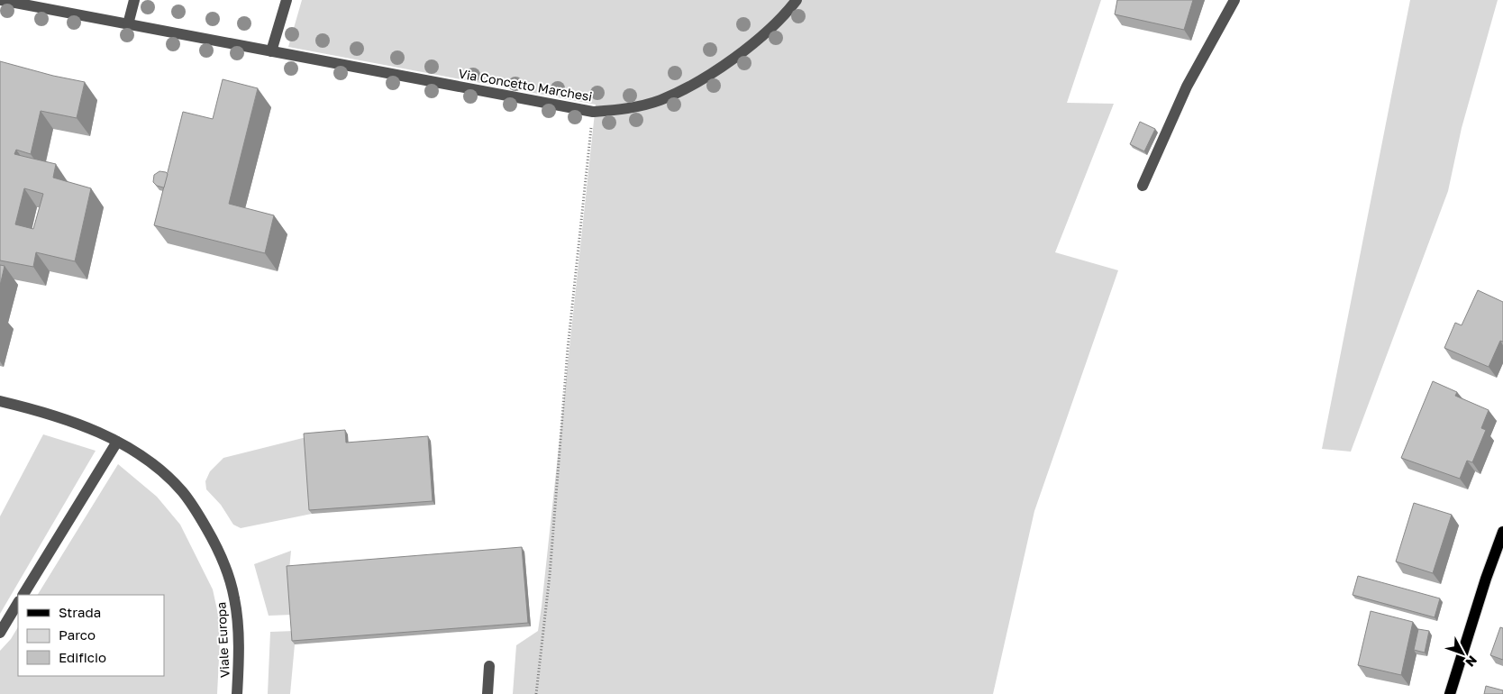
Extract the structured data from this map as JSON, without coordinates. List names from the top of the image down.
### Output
{
  "streets": {
    "street": ["Via Concetto Marchesi", "Viale Europa"]
  },
  "legend": ["Strada", "Parco", "Edificio"],
  "north": "bottom right"
}
